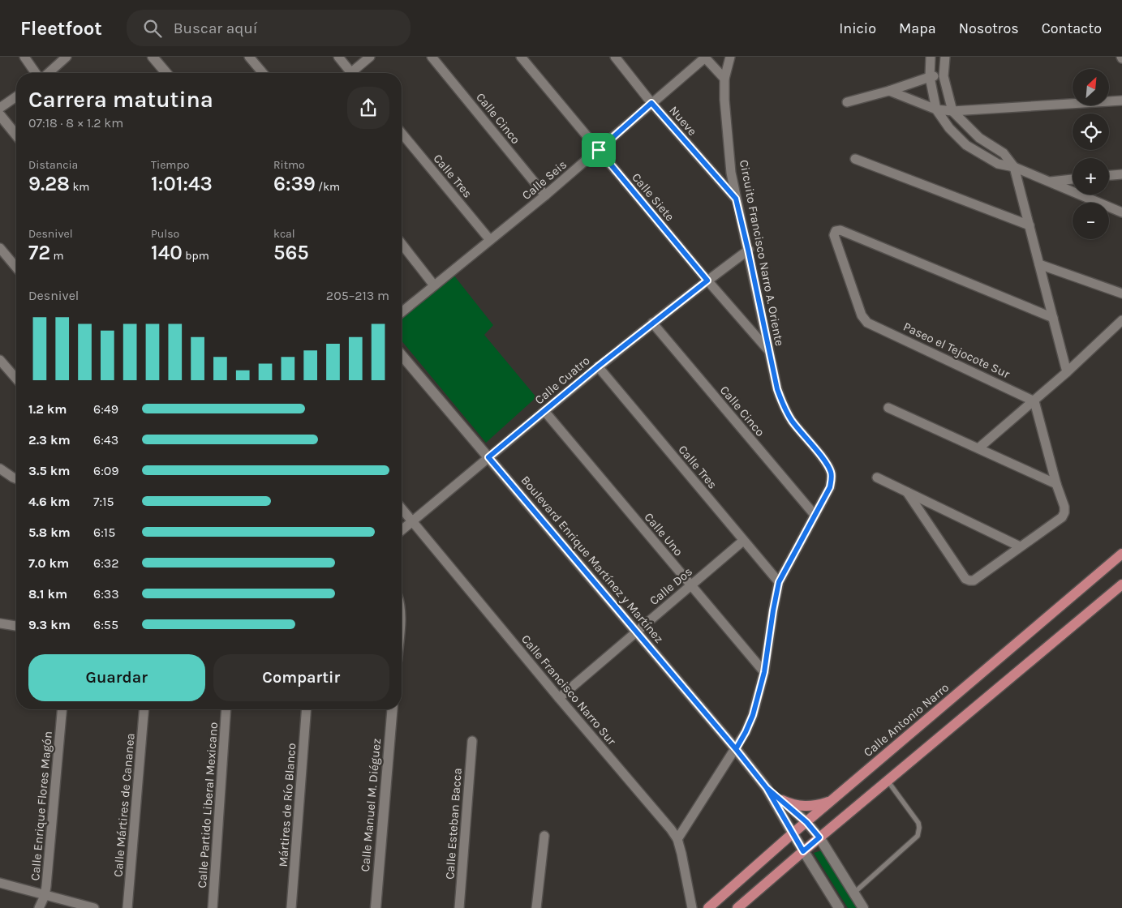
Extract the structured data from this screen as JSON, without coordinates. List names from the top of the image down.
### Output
{
  "streets": {
    "main road": ["Calle Antonio Narro"],
    "street": [
      "Calle Cinco",
      "Nueve",
      "Calle Tres",
      "Calle Seis",
      "Calle Siete",
      "Circuito Francisco Narro A. Oriente",
      "Paseo el Tejocote Sur",
      "Calle Cuatro",
      "Calle Uno",
      "Boulevard Enrique Martínez y Martínez",
      "Calle Dos",
      "Calle Francisco Narro Sur",
      "Calle Mártires de Cananea",
      "Calle Partido Liberal Mexicano",
      "Mártires de Río Blanco",
      "Calle Manuel M. Diéguez",
      "Calle Enrique Flores Magón",
      "Calle Esteban Bacca"
    ]
  },
  "crossings": [
    ["Calle Cinco", "Calle Seis"],
    ["Calle Cinco", "Circuito Francisco Narro A. Oriente"],
    ["Calle Cinco", "Calle Cuatro"],
    ["Nueve", "Calle Seis"],
    ["Nueve", "Circuito Francisco Narro A. Oriente"],
    ["Calle Tres", "Calle Seis"],
    ["Calle Tres", "Circuito Francisco Narro A. Oriente"],
    ["Calle Tres", "Calle Cuatro"],
    ["Calle Tres", "Calle Dos"],
    ["Calle Seis", "Calle Siete"],
    ["Calle Siete", "Circuito Francisco Narro A. Oriente"],
    ["Calle Siete", "Calle Cuatro"],
    ["Circuito Francisco Narro A. Oriente", "Calle Cuatro"],
    ["Circuito Francisco Narro A. Oriente", "Calle Uno"],
    ["Circuito Francisco Narro A. Oriente", "Boulevard Enrique Martínez y Martínez"],
    ["Circuito Francisco Narro A. Oriente", "Calle Francisco Narro Sur"],
    ["Calle Cuatro", "Calle Uno"],
    ["Calle Cuatro", "Boulevard Enrique Martínez y Martínez"],
    ["Calle Cuatro", "Calle Francisco Narro Sur"],
    ["Calle Uno", "Calle Dos"],
    ["Boulevard Enrique Martínez y Martínez", "Calle Dos"],
    ["Boulevard Enrique Martínez y Martínez", "Calle Antonio Narro"],
    ["Calle Dos", "Calle Francisco Narro Sur"]
  ],
  "north": "top right",
  "page": {
    "header": "Fleetfoot",
    "search": "Buscar aquí",
    "nav": [
      "Inicio",
      "Mapa",
      "Nosotros",
      "Contacto"
    ],
    "map_buttons": ["+", "−"],
    "heading": ["Carrera matutina", "07:18 · 8 × 1.2 km"],
    "stats": [
      ["Distancia", "9.28 km"],
      ["Tiempo", "1:01:43"],
      ["Ritmo", "6:39 /km"],
      ["Desnivel", "72 m"],
      ["Pulso", "140 bpm"],
      ["kcal", "565"]
    ],
    "chart": ["Desnivel", "205–213 m"],
    "list": [
      {
        "name": "1.2 km",
        "note": "6:49"
      },
      {
        "name": "2.3 km",
        "note": "6:43"
      },
      {
        "name": "3.5 km",
        "note": "6:09"
      },
      {
        "name": "4.6 km",
        "note": "7:15"
      },
      {
        "name": "5.8 km",
        "note": "6:15"
      },
      {
        "name": "7.0 km",
        "note": "6:32"
      },
      {
        "name": "8.1 km",
        "note": "6:33"
      },
      {
        "name": "9.3 km",
        "note": "6:55"
      }
    ],
    "buttons": ["Guardar", "Compartir"]
  }
}
